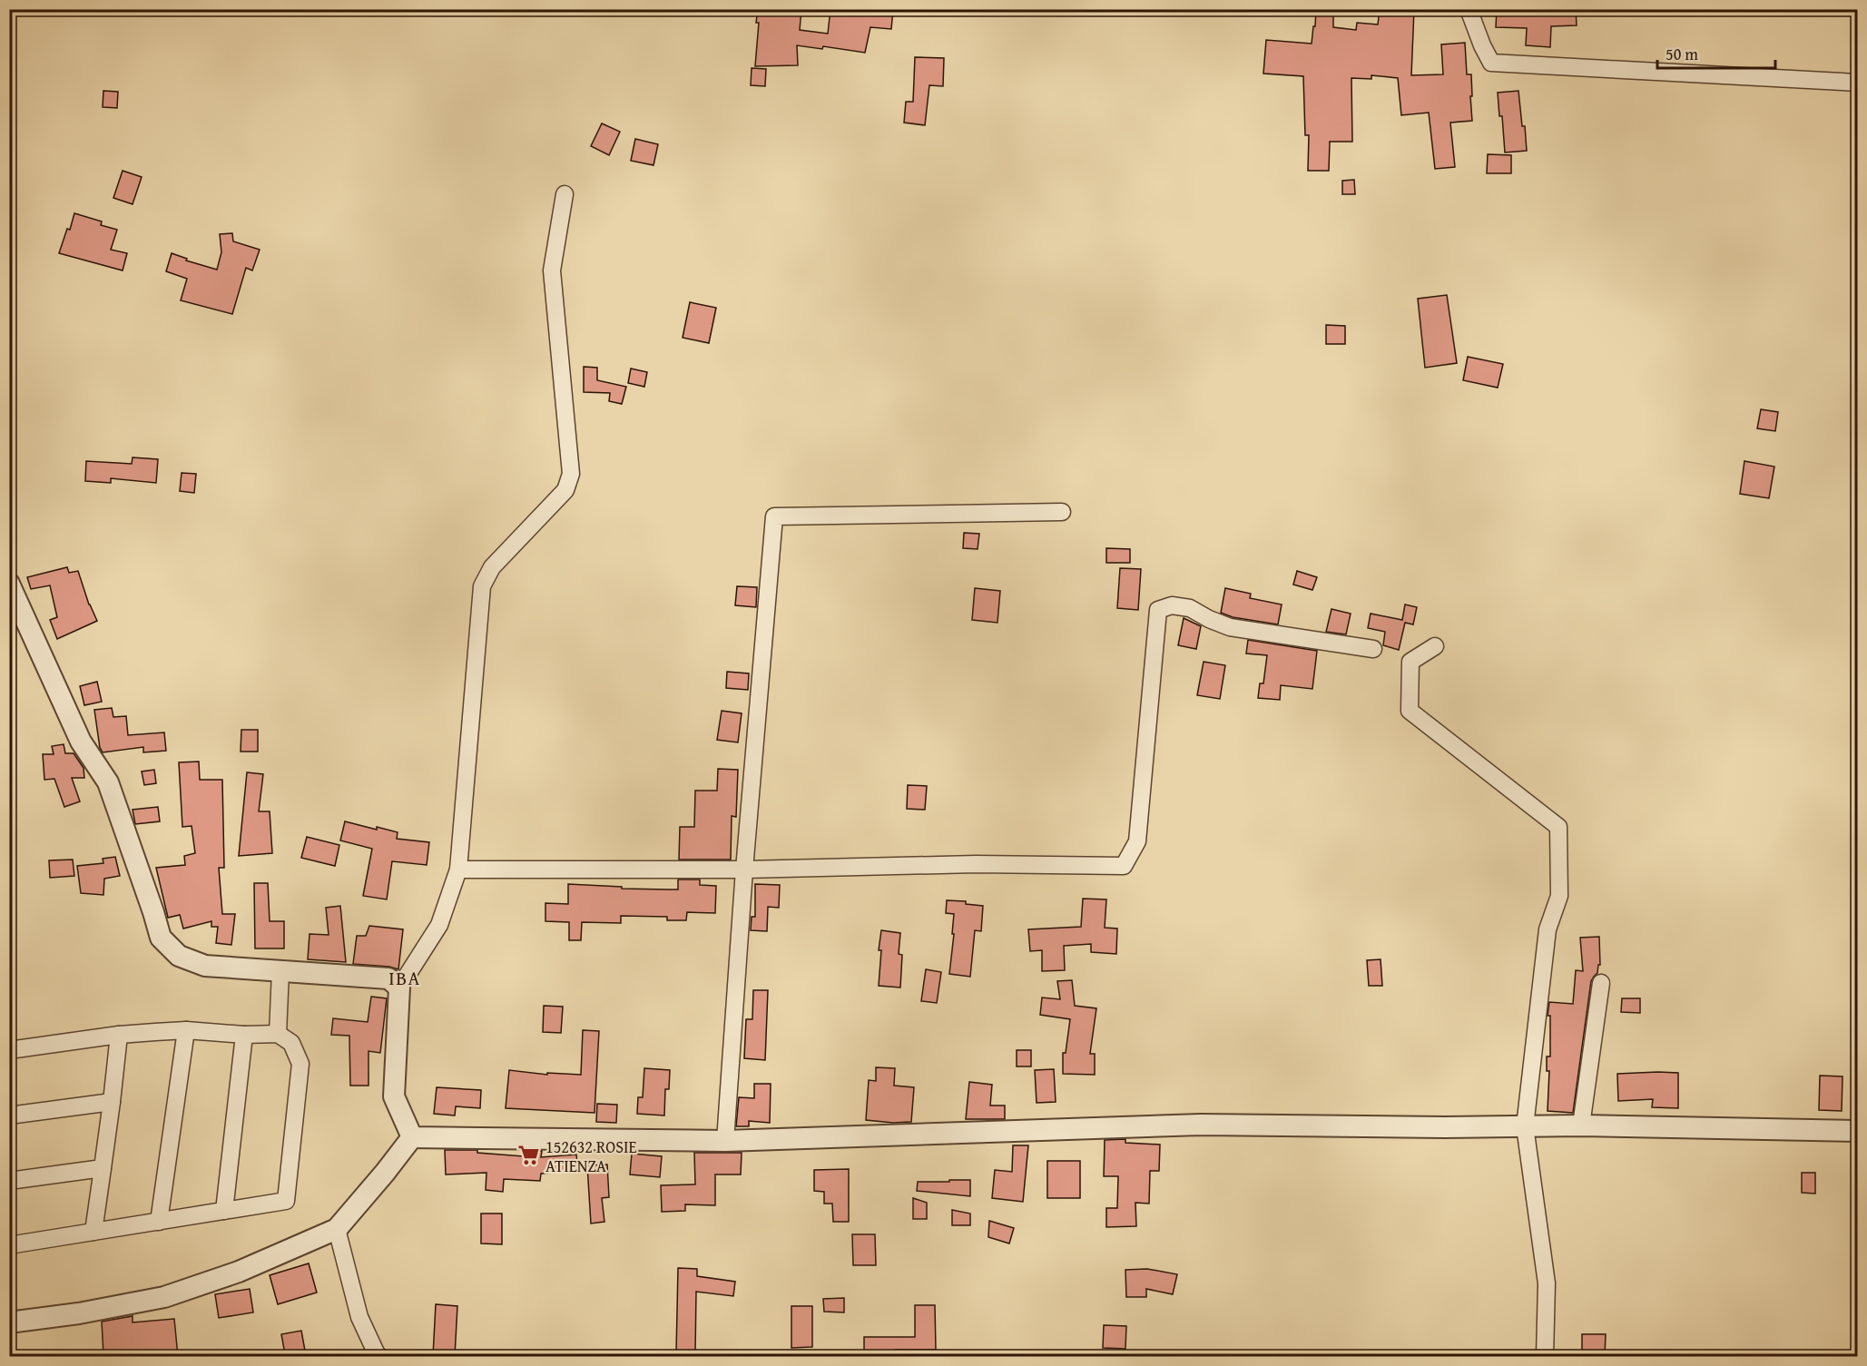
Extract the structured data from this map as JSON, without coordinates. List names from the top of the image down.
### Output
{
  "districts": ["IBA"],
  "places": {
    "supermarket": ["152632 ROSIE ATIENZA"]
  },
  "scale_bar": "50 m"
}
